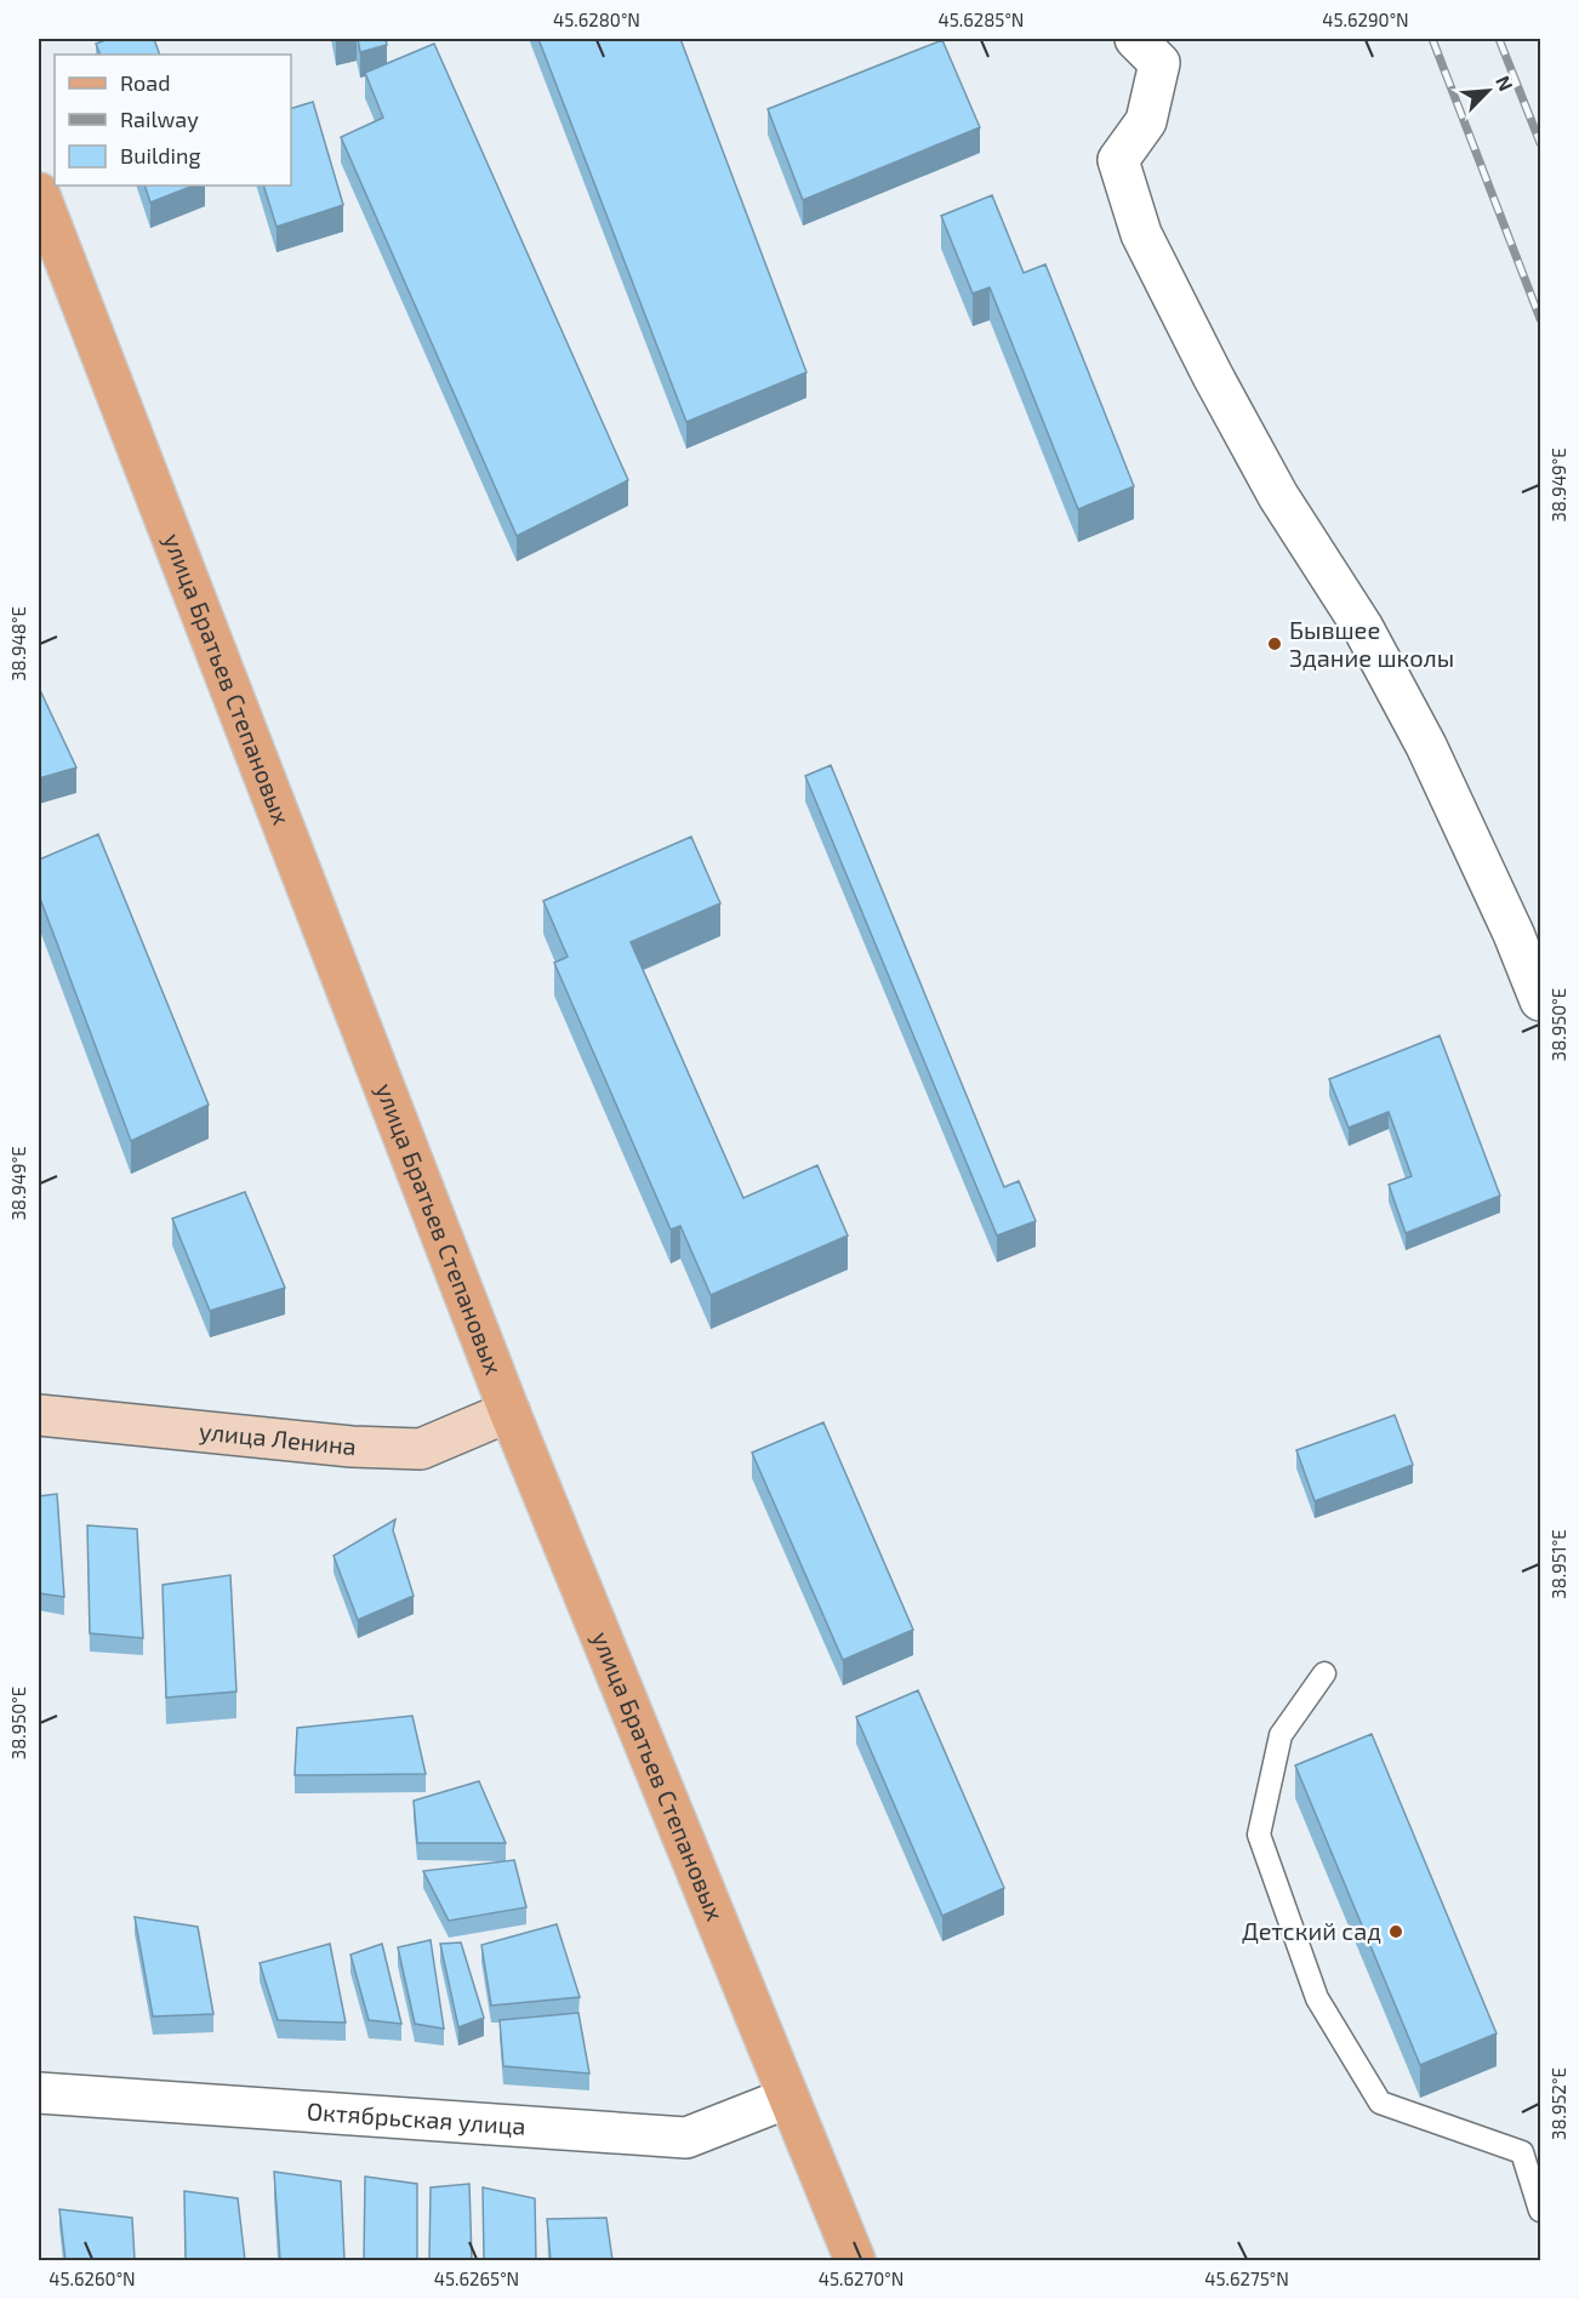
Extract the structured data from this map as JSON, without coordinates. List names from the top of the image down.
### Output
{
  "streets": {
    "main road": ["улица Братьев Степановых", "улица Ленина"],
    "street": ["Октябрьская улица"]
  },
  "crossings": [
    ["улица Братьев Степановых", "улица Ленина"],
    ["улица Братьев Степановых", "Октябрьская улица"]
  ],
  "places": ["Бывшее Здание школы", "Детский сад"],
  "legend": ["Road", "Railway", "Building"],
  "north": "top right",
  "coordinates": [
    "45.6280°N",
    "45.6285°N",
    "45.6290°N",
    "38.949°E",
    "38.948°E",
    "38.950°E",
    "38.951°E",
    "38.952°E",
    "45.6260°N",
    "45.6265°N",
    "45.6270°N",
    "45.6275°N"
  ]
}
